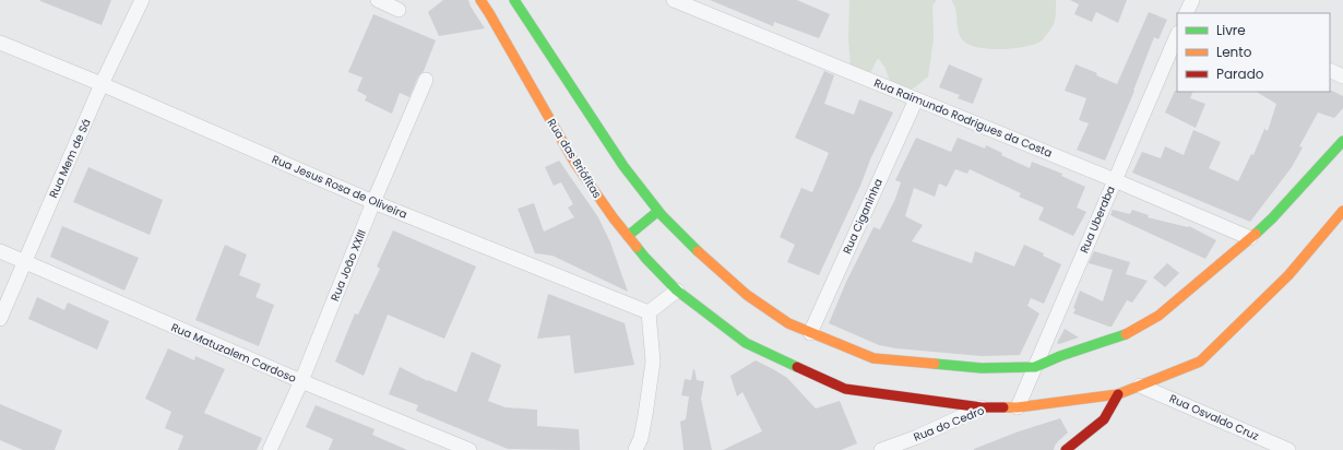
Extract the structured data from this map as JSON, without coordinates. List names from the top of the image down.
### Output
{
  "streets": {
    "street": [
      "Rua Raimundo Rodrigues da Costa",
      "Rua Mem de Sá",
      "Rua das Briófitas",
      "Rua Jesus Rosa de Oliveira",
      "Rua Ciganinha",
      "Rua Uberaba",
      "Rua João XXIII",
      "Rua Matuzalem Cardoso",
      "Rua Osvaldo Cruz",
      "Rua do Cedro"
    ]
  },
  "crossings": [
    ["Rua Raimundo Rodrigues da Costa", "Rua Ciganinha"],
    ["Rua Raimundo Rodrigues da Costa", "Rua Uberaba"],
    ["Rua Mem de Sá", "Rua Jesus Rosa de Oliveira"],
    ["Rua Mem de Sá", "Rua Matuzalem Cardoso"],
    ["Rua das Briófitas", "Rua do Cedro"],
    ["Rua Jesus Rosa de Oliveira", "Rua João XXIII"],
    ["Rua Uberaba", "Rua do Cedro"],
    ["Rua João XXIII", "Rua Matuzalem Cardoso"],
    ["Rua Osvaldo Cruz", "Rua do Cedro"]
  ],
  "legend": ["Livre", "Lento", "Parado"]
}
